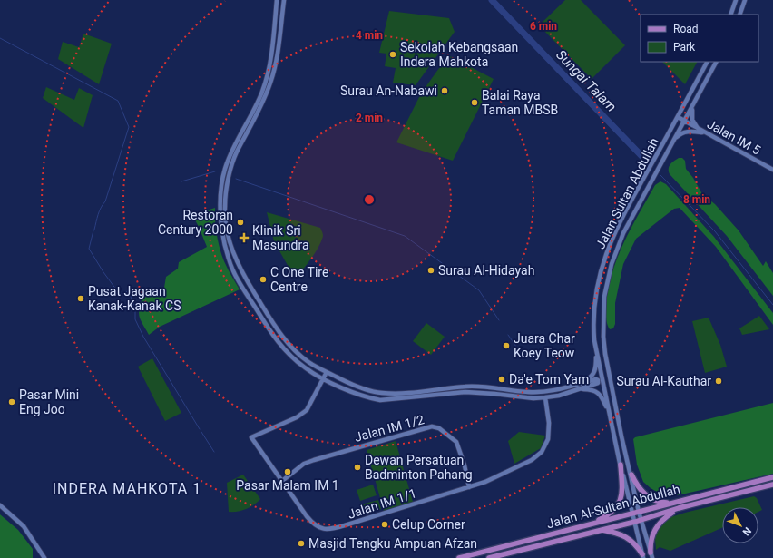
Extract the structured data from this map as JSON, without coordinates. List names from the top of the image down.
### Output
{
  "streets": {
    "main road": ["Jalan Al-Sultan Abdullah"],
    "street": [
      "Jalan IM 5",
      "Jalan Sultan Abdullah",
      "Jalan IM 1/2",
      "Jalan IM 1/1"
    ]
  },
  "crossings": [
    ["Jalan IM 5", "Jalan Sultan Abdullah"],
    ["Jalan Sultan Abdullah", "Jalan Al-Sultan Abdullah"],
    ["Jalan IM 1/2", "Jalan IM 1/1"]
  ],
  "districts": ["INDERA MAHKOTA 1"],
  "water": ["Sungai Talam"],
  "places": {
    "other": [
      "Sekolah Kebangsaan Indera Mahkota",
      "Surau An-Nabawi",
      "Balai Raya Taman MBSB",
      "Restoran Century 2000",
      "Surau Al-Hidayah",
      "C One Tire Centre",
      "Pusat Jagaan Kanak-Kanak CS",
      "Juara Char Koey Teow",
      "Da'e Tom Yam",
      "Surau Al-Kauthar",
      "Pasar Mini Eng Joo",
      "Dewan Persatuan Badminton Pahang",
      "Pasar Malam IM 1",
      "Celup Corner",
      "Masjid Tengku Ampuan Afzan"
    ],
    "health": ["Klinik Sri Masundra"]
  },
  "legend": ["Road", "Park"],
  "north": "bottom right",
  "rings": [
    "6 min",
    "4 min",
    "2 min",
    "8 min"
  ]
}
